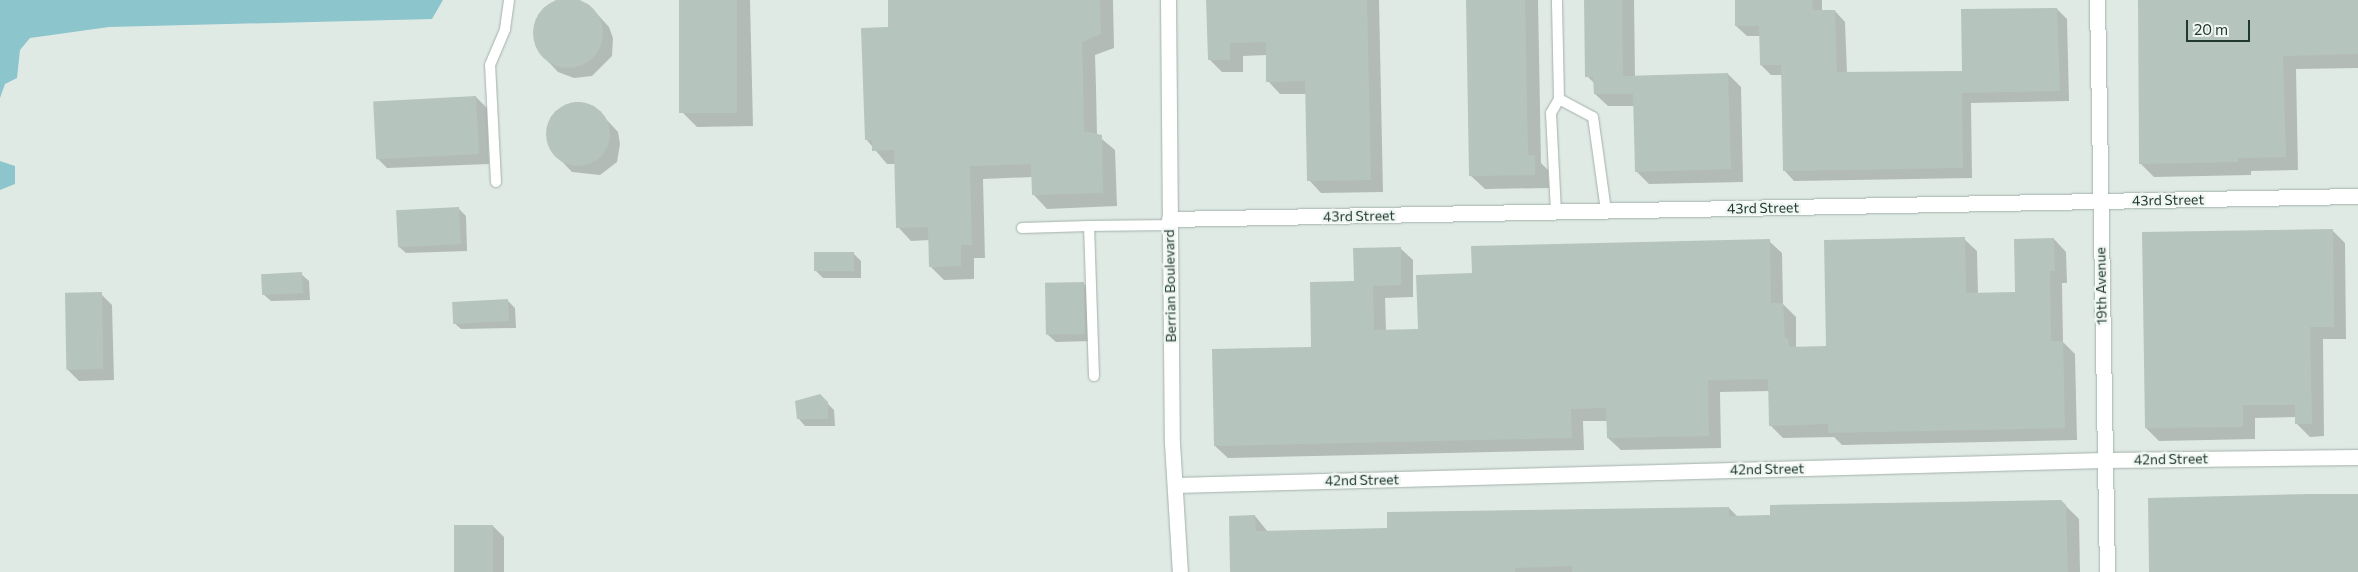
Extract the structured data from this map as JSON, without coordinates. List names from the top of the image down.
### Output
{
  "streets": {
    "street": [
      "43rd Street",
      "Berrian Boulevard",
      "19th Avenue",
      "42nd Street"
    ]
  },
  "crossings": [
    ["43rd Street", "Berrian Boulevard"],
    ["43rd Street", "19th Avenue"],
    ["Berrian Boulevard", "42nd Street"],
    ["19th Avenue", "42nd Street"]
  ],
  "scale_bar": "20 m"
}
